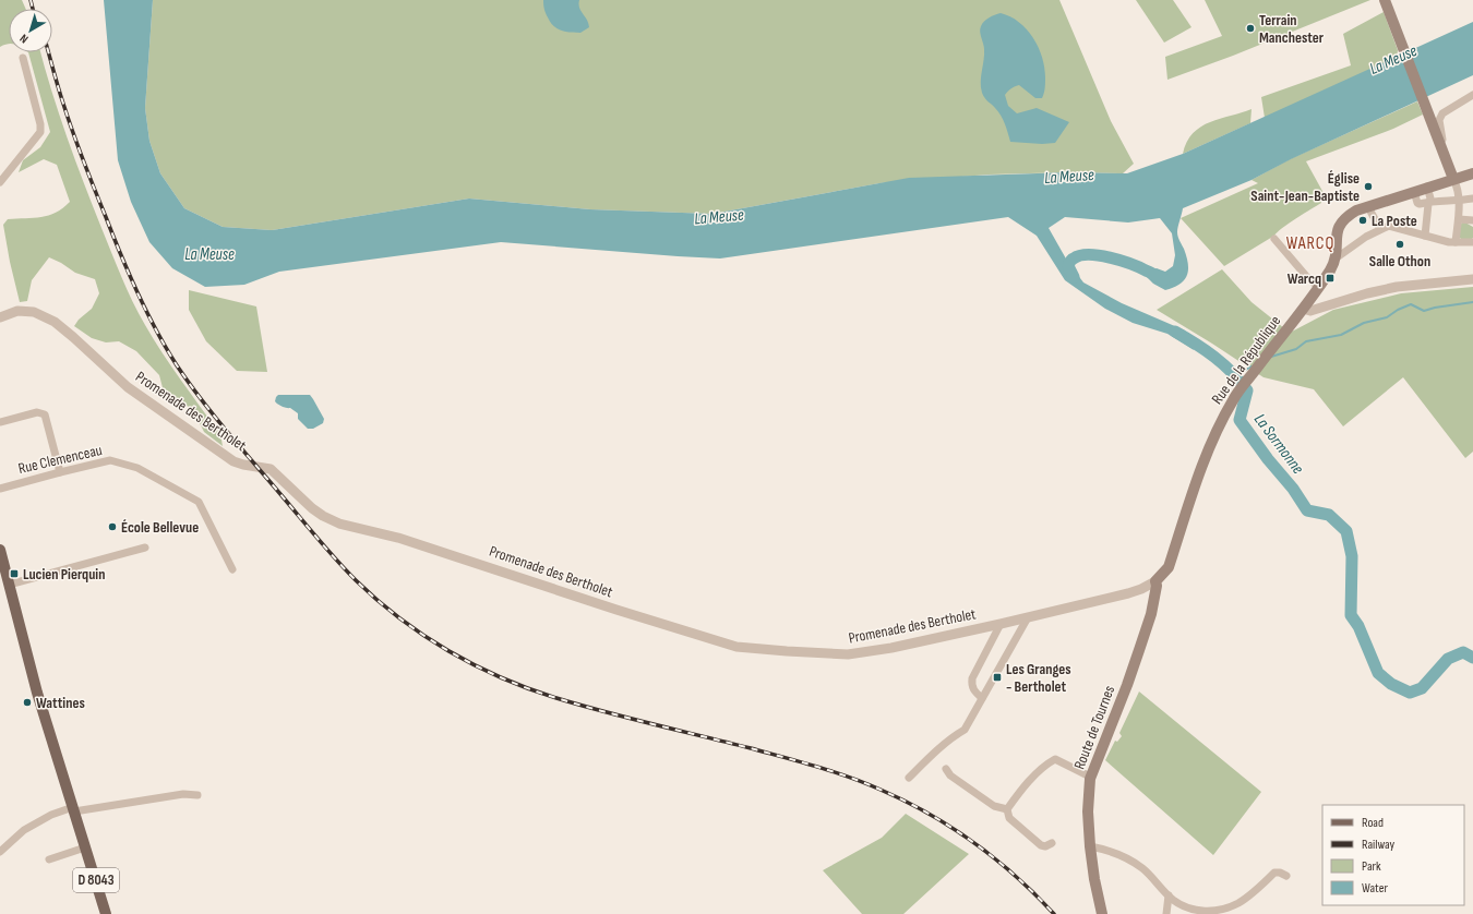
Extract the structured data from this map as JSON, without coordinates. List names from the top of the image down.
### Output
{
  "streets": {
    "main road": ["Rue de la République", "Route de Tournes", "D 8043"],
    "street": ["Promenade des Bertholet", "Rue Clemenceau"]
  },
  "crossings": [
    ["Rue de la République", "Promenade des Bertholet"],
    ["Rue de la République", "Route de Tournes"],
    ["Promenade des Bertholet", "Route de Tournes"]
  ],
  "districts": ["WARCQ"],
  "water": ["La Meuse", "La Sormonne"],
  "places": {
    "other": [
      "Terrain Manchester",
      "Église Saint-Jean-Baptiste",
      "La Poste",
      "Salle Othon",
      "École Bellevue",
      "Wattines"
    ],
    "transit": ["Warcq", "Lucien Pierquin", "Les Granges - Bertholet"]
  },
  "legend": [
    "Road",
    "Railway",
    "Park",
    "Water"
  ],
  "north": "bottom left"
}
